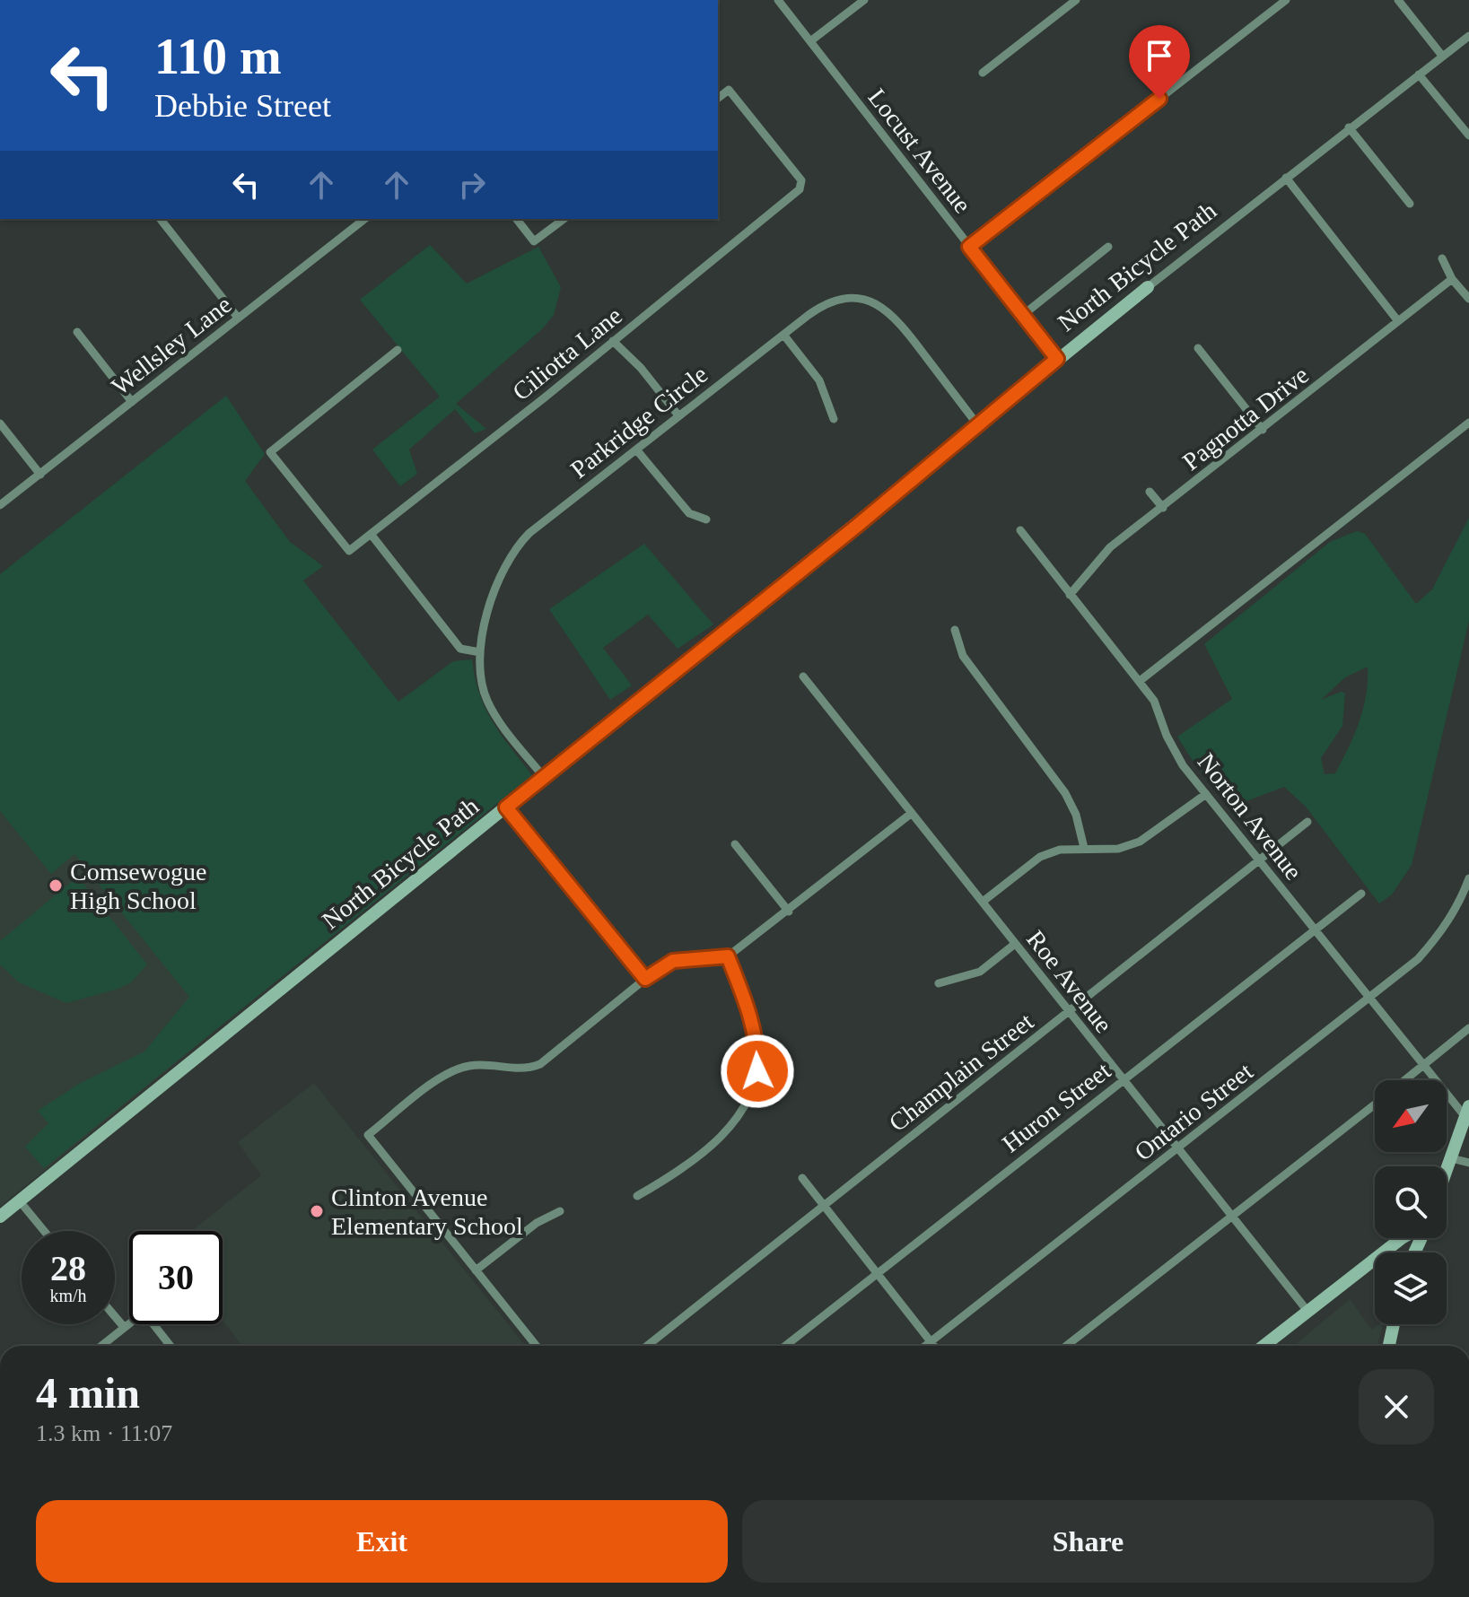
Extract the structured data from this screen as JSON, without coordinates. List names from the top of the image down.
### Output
{
  "streets": {
    "street": [
      "Locust Avenue",
      "North Bicycle Path",
      "Wellsley Lane",
      "Ciliotta Lane",
      "Pagnotta Drive",
      "Parkridge Circle",
      "Norton Avenue",
      "Roe Avenue",
      "Champlain Street",
      "Huron Street",
      "Ontario Street"
    ]
  },
  "crossings": [
    ["Locust Avenue", "North Bicycle Path"],
    ["North Bicycle Path", "Parkridge Circle"],
    ["Pagnotta Drive", "Norton Avenue"],
    ["Norton Avenue", "Champlain Street"],
    ["Norton Avenue", "Huron Street"],
    ["Norton Avenue", "Ontario Street"],
    ["Roe Avenue", "Champlain Street"],
    ["Roe Avenue", "Huron Street"],
    ["Roe Avenue", "Ontario Street"]
  ],
  "places": ["Comsewogue High School", "Clinton Avenue Elementary School"],
  "north": "bottom left",
  "page": {
    "turn": ["110 m", "Debbie Street"],
    "speed": "28 km/h",
    "limit": "30",
    "heading": ["4 min", "1.3 km · 11:07"],
    "buttons": ["Exit", "Share"]
  }
}
